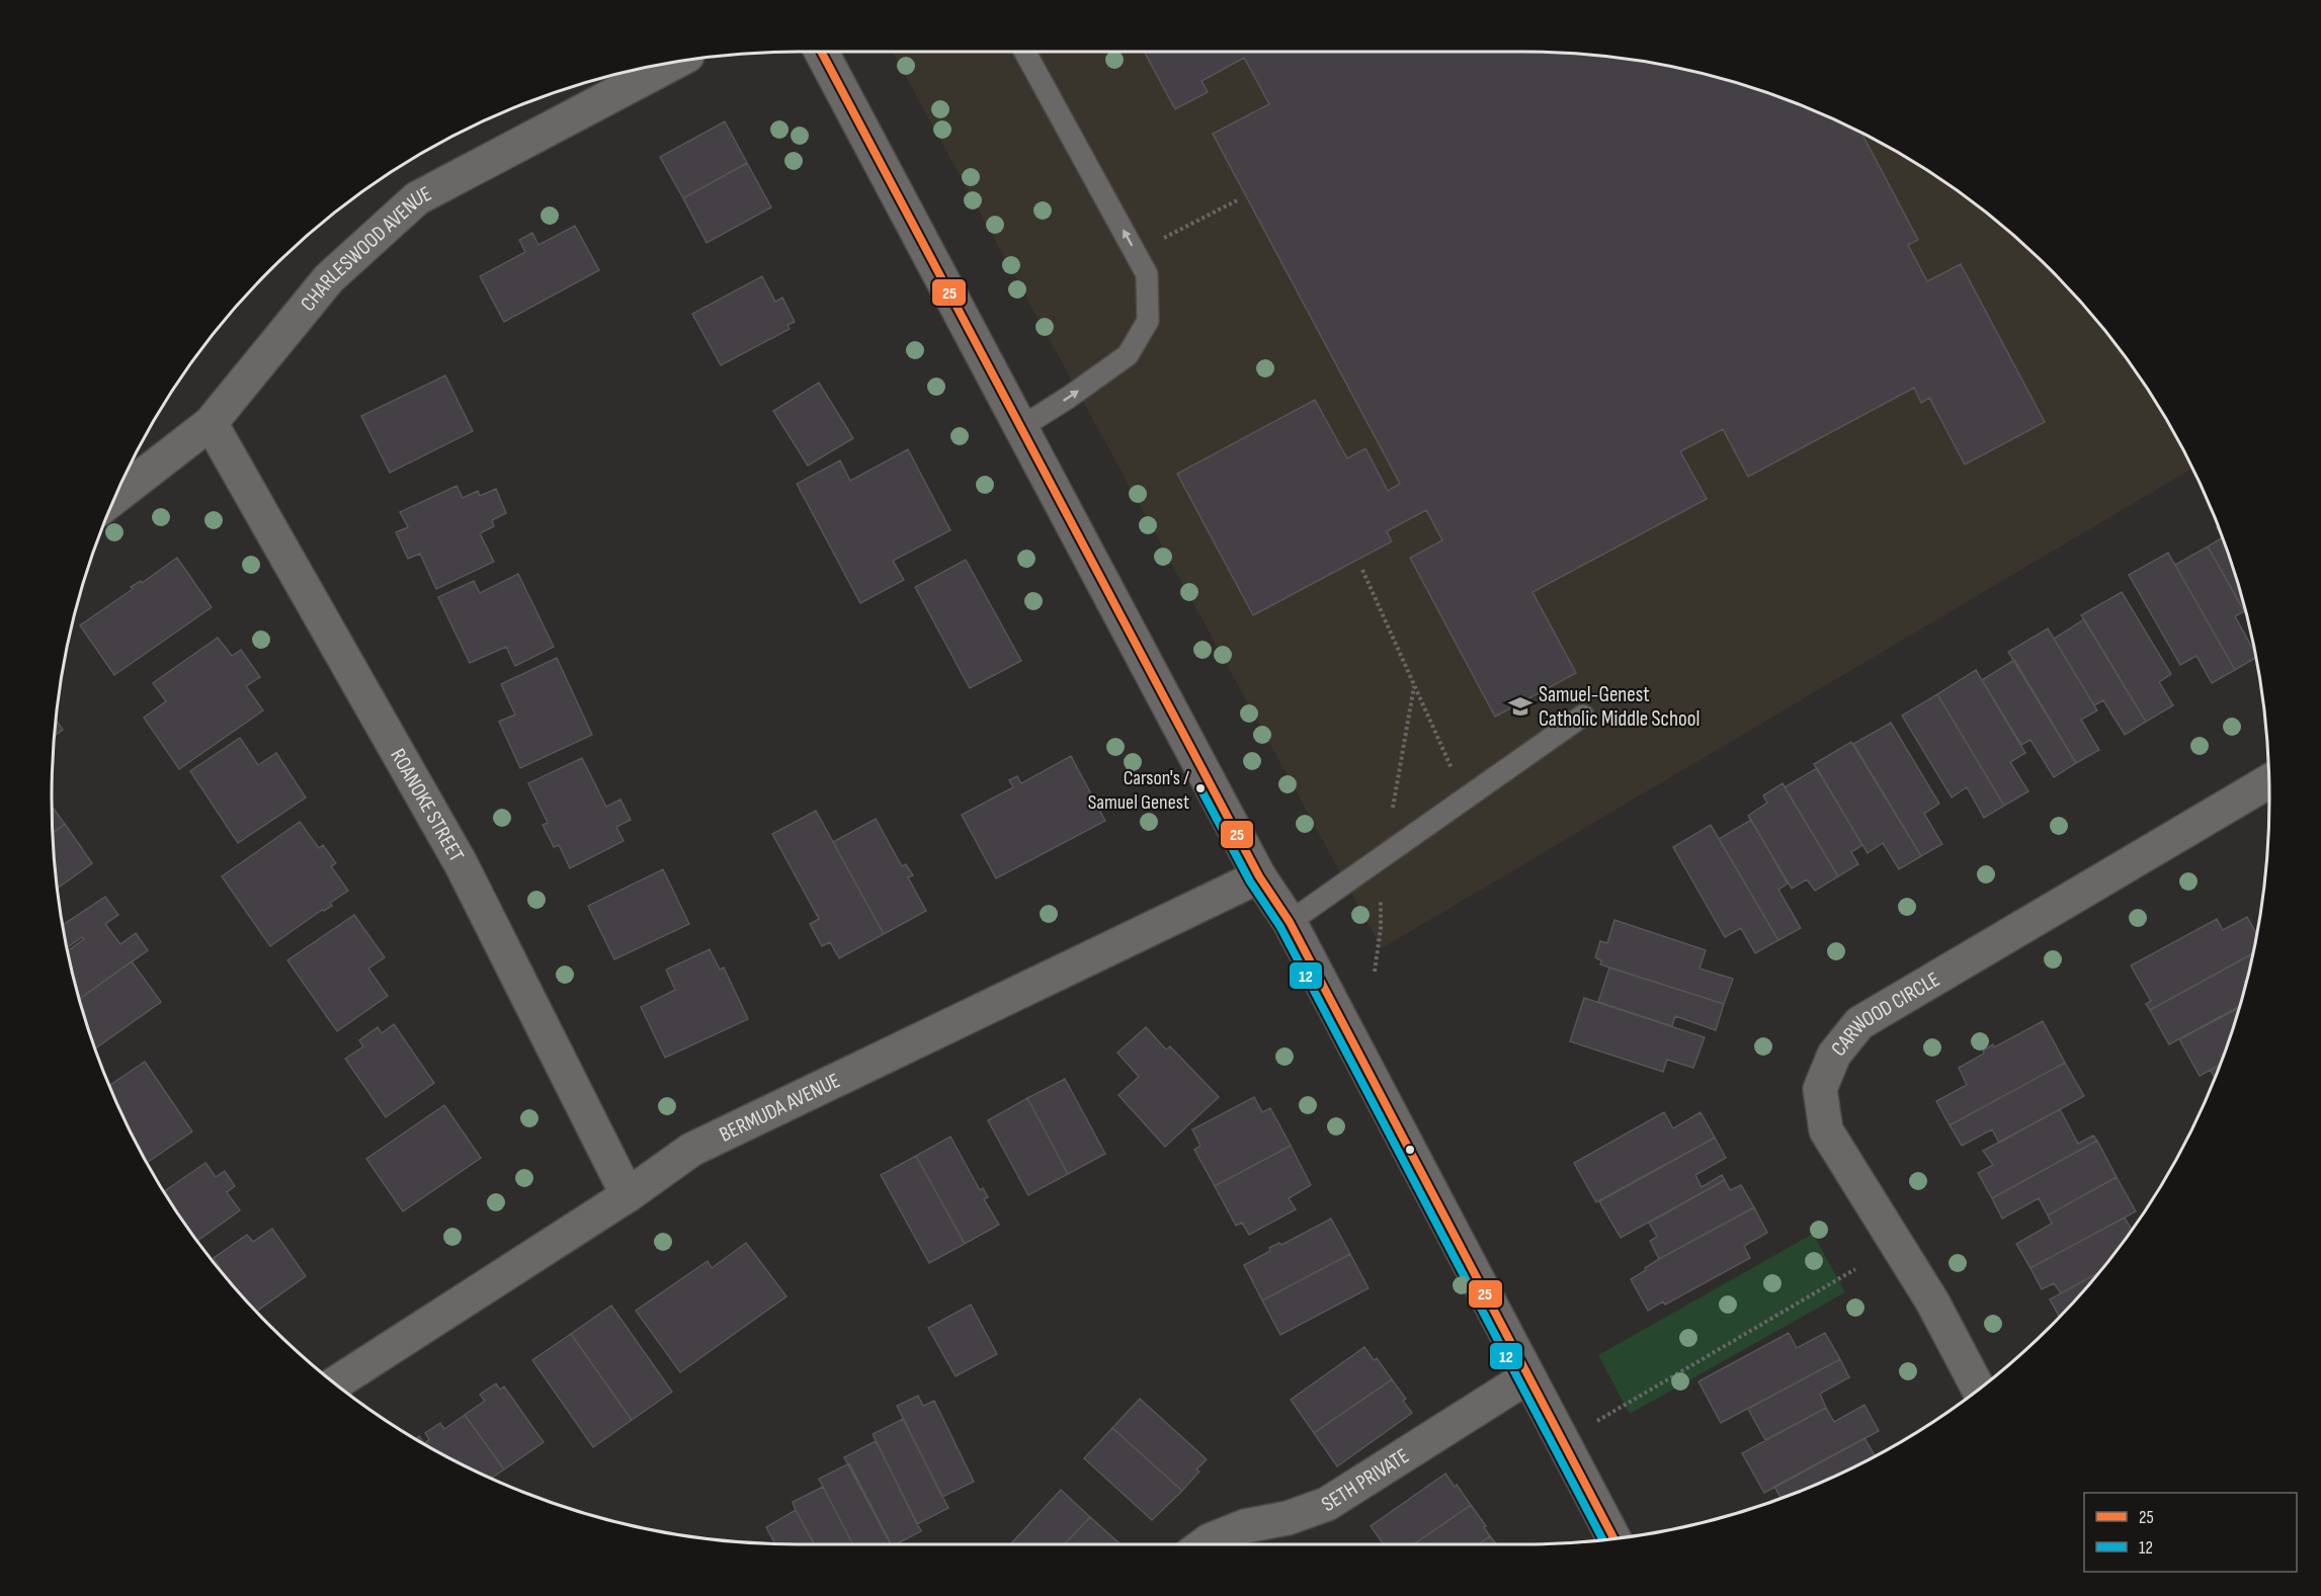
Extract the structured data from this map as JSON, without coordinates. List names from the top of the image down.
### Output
{
  "streets": {
    "street": [
      "CHARLESWOOD AVENUE",
      "ROANOKE STREET",
      "CARWOOD CIRCLE",
      "BERMUDA AVENUE",
      "SETH PRIVATE"
    ]
  },
  "crossings": [
    ["CHARLESWOOD AVENUE", "ROANOKE STREET"],
    ["ROANOKE STREET", "BERMUDA AVENUE"]
  ],
  "places": {
    "school or university": ["Samuel-Genest Catholic Middle School"],
    "other": ["Carson's / Samuel Genest"]
  },
  "lines": ["transit line 25", "transit line 12"],
  "legend": ["25", "12"]
}
